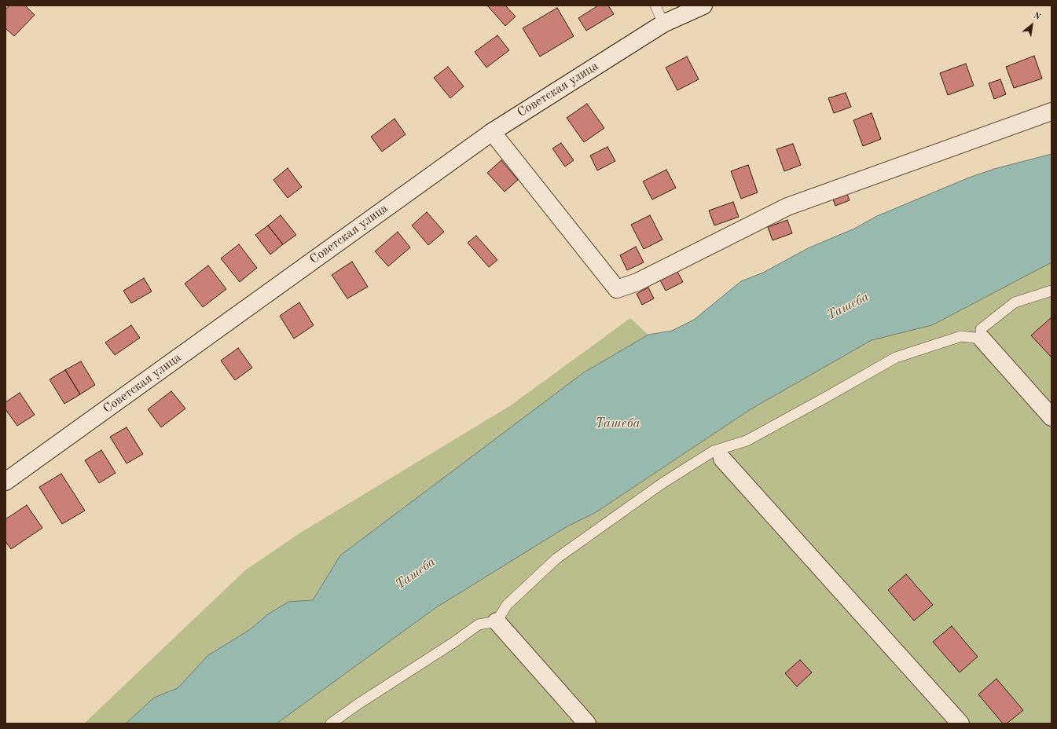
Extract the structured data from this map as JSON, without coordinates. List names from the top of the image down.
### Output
{
  "streets": {
    "street": ["Советская улица"]
  },
  "water": ["Ташеба"],
  "north": "top right"
}
